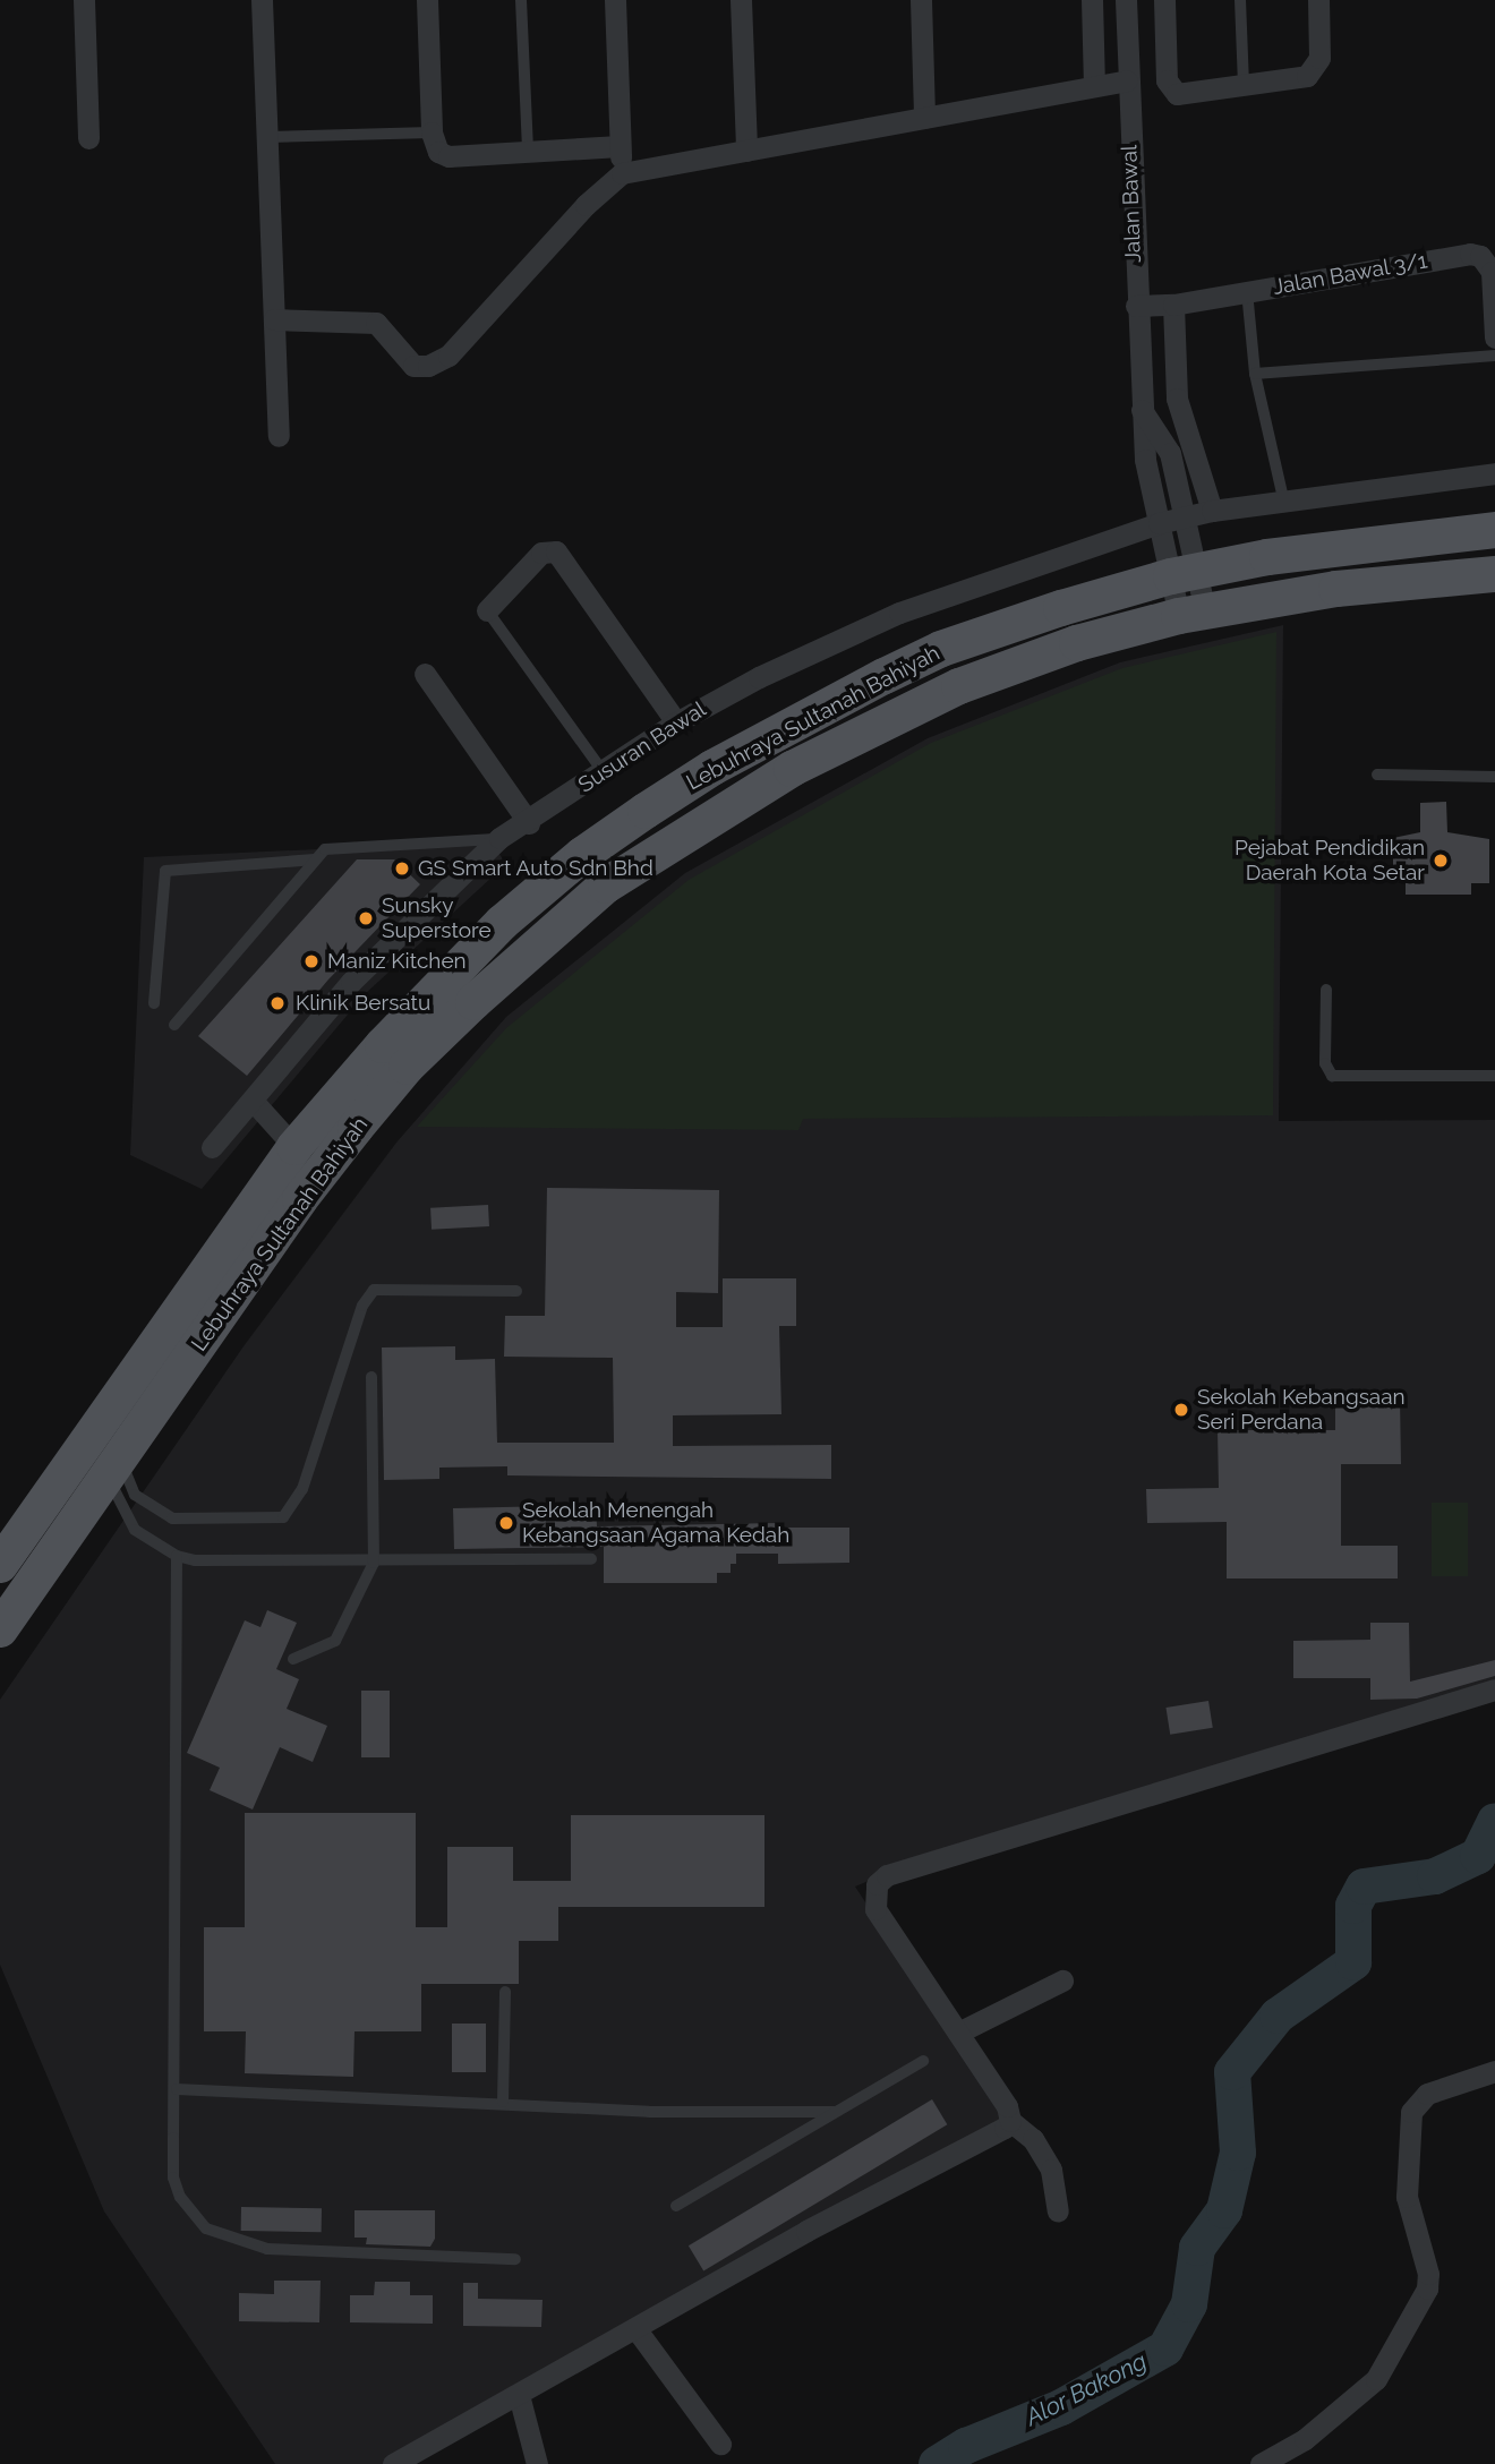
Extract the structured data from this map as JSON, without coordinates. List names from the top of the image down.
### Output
{
  "streets": {
    "main road": ["Lebuhraya Sultanah Bahiyah"],
    "street": ["Jalan Bawal", "Jalan Bawal 3/1", "Susuran Bawal"]
  },
  "crossings": [
    ["Jalan Bawal", "Jalan Bawal 3/1"],
    ["Jalan Bawal", "Lebuhraya Sultanah Bahiyah"],
    ["Jalan Bawal", "Susuran Bawal"]
  ],
  "water": ["Alor Bakong"],
  "places": [
    "Pejabat Pendidikan Daerah Kota Setar",
    "GS Smart Auto Sdn Bhd",
    "Sunsky Superstore",
    "Maniz Kitchen",
    "Klinik Bersatu",
    "Sekolah Kebangsaan Seri Perdana",
    "Sekolah Menengah Kebangsaan Agama Kedah"
  ]
}
